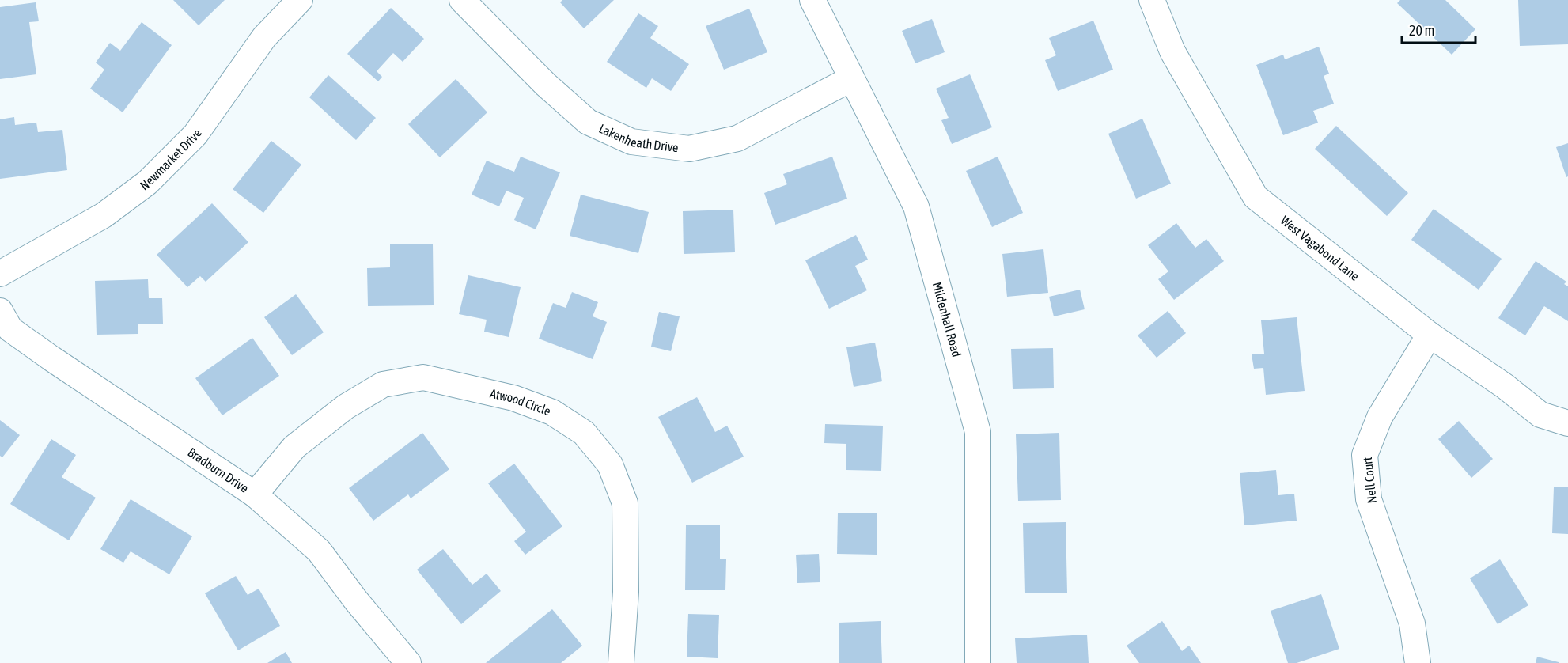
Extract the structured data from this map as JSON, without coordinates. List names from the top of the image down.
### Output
{
  "streets": {
    "street": [
      "Lakenheath Drive",
      "Newmarket Drive",
      "West Vagabond Lane",
      "Mildenhall Road",
      "Atwood Circle",
      "Bradburn Drive",
      "Nell Court"
    ]
  },
  "crossings": [
    ["Lakenheath Drive", "Mildenhall Road"],
    ["West Vagabond Lane", "Nell Court"],
    ["Atwood Circle", "Bradburn Drive"]
  ],
  "scale_bar": "20 m"
}
